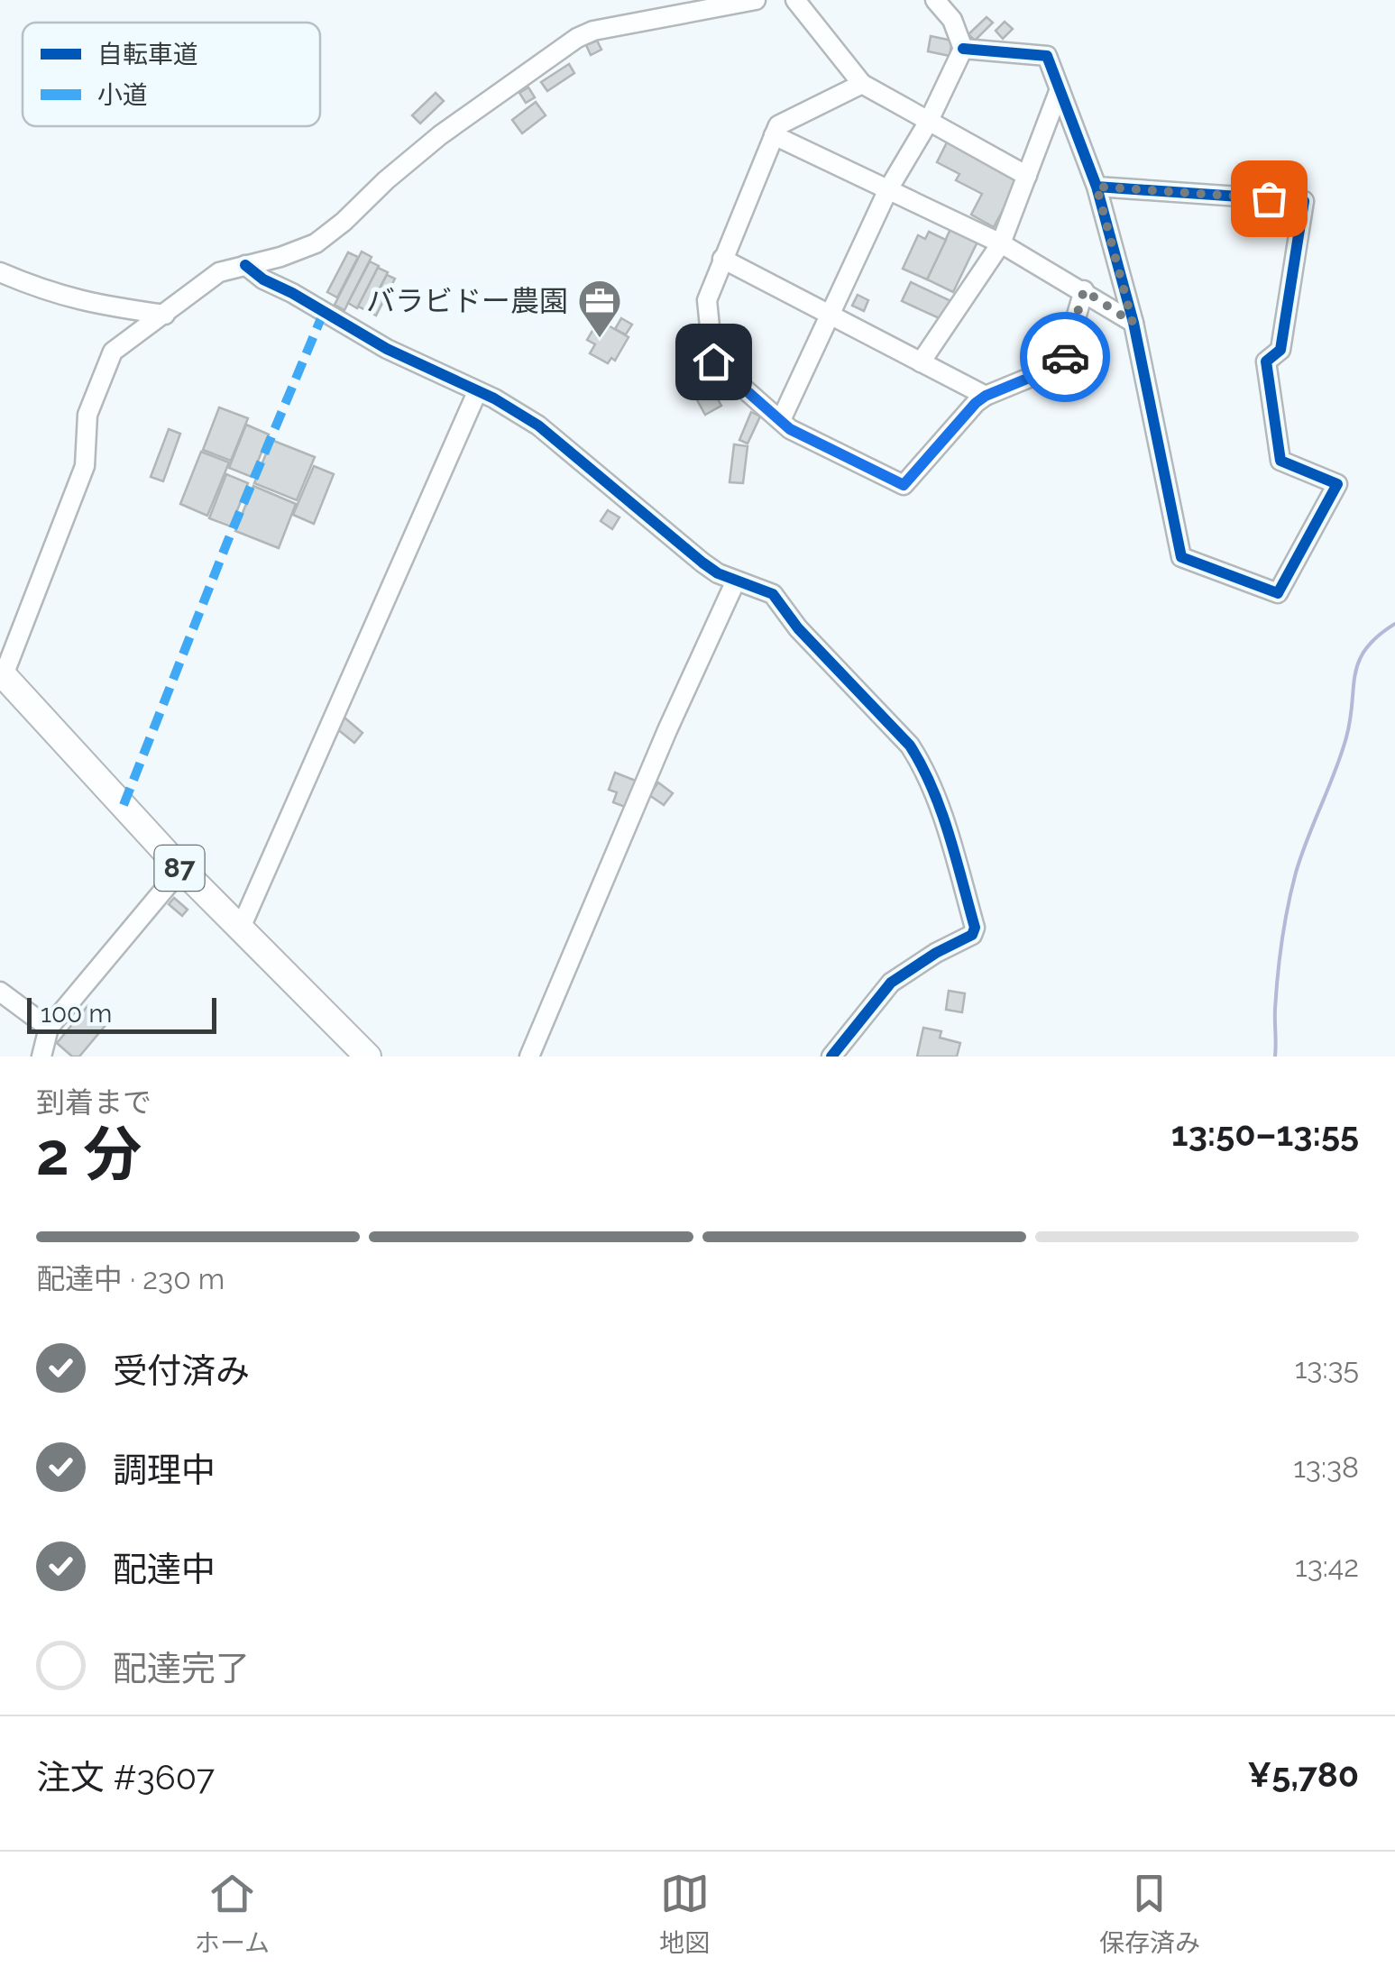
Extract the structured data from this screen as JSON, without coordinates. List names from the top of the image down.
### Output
{
  "streets": {
    "main road": ["87"]
  },
  "places": {
    "office": ["バラビドー農園"]
  },
  "legend": ["自転車道", "小道"],
  "scale_bar": "100 m",
  "page": {
    "scale": "100 m",
    "heading": ["2 分", "到着まで", "13:50–13:55"],
    "panel": ["注文 #3607", "¥5,780"],
    "bar": "配達中 · 230 m",
    "list": [
      ["受付済み", "13:35"],
      ["調理中", "13:38"],
      ["配達中", "13:42"],
      "配達完了"
    ],
    "tabs": ["ホーム", "地図", "保存済み"]
  }
}
